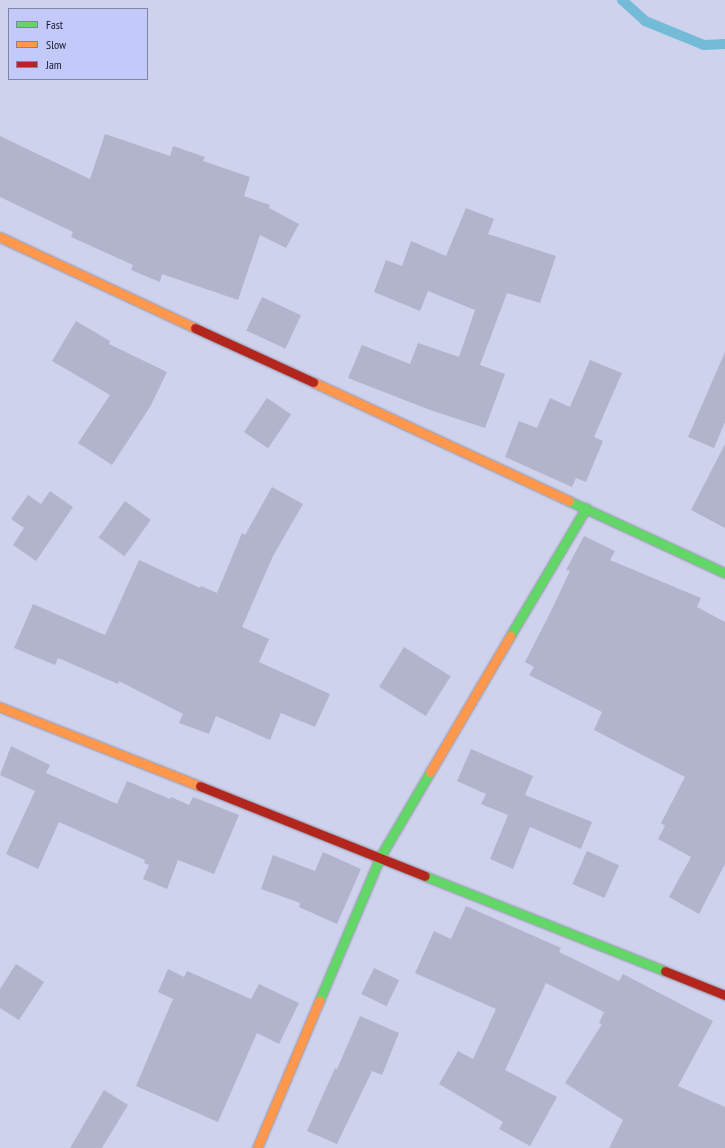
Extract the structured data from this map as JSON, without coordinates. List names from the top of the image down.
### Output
{
  "legend": ["Fast", "Slow", "Jam"]
}
